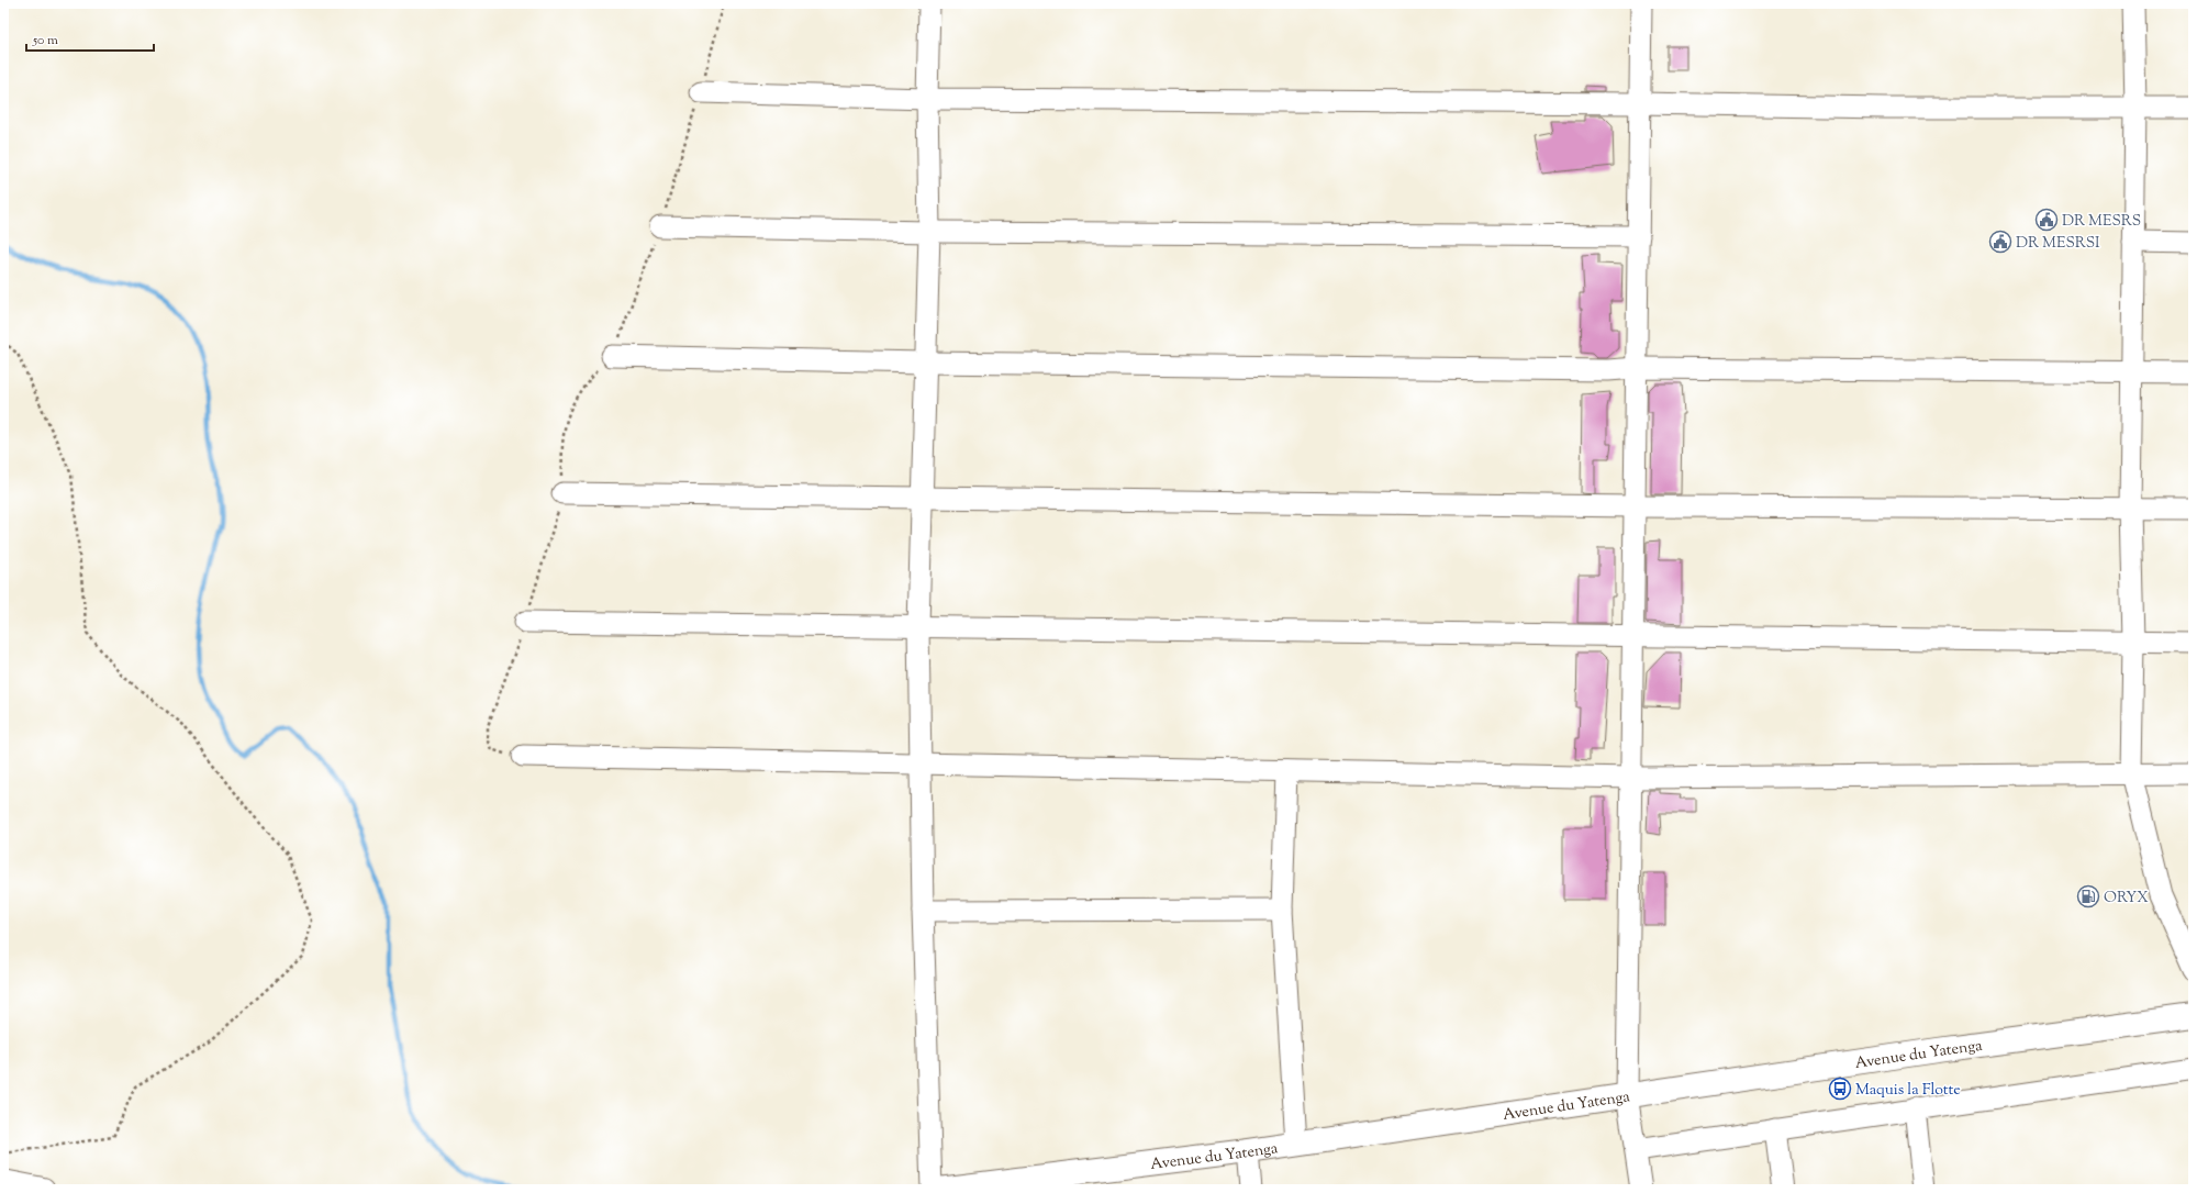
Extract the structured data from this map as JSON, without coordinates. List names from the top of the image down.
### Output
{
  "streets": {
    "main road": ["Avenue du Yatenga"]
  },
  "places": {
    "public building": ["DR MESRS", "DR MESRSI"],
    "fuel station": ["ORYX"],
    "bus stop": ["Maquis la Flotte"]
  },
  "scale_bar": "50 m"
}
